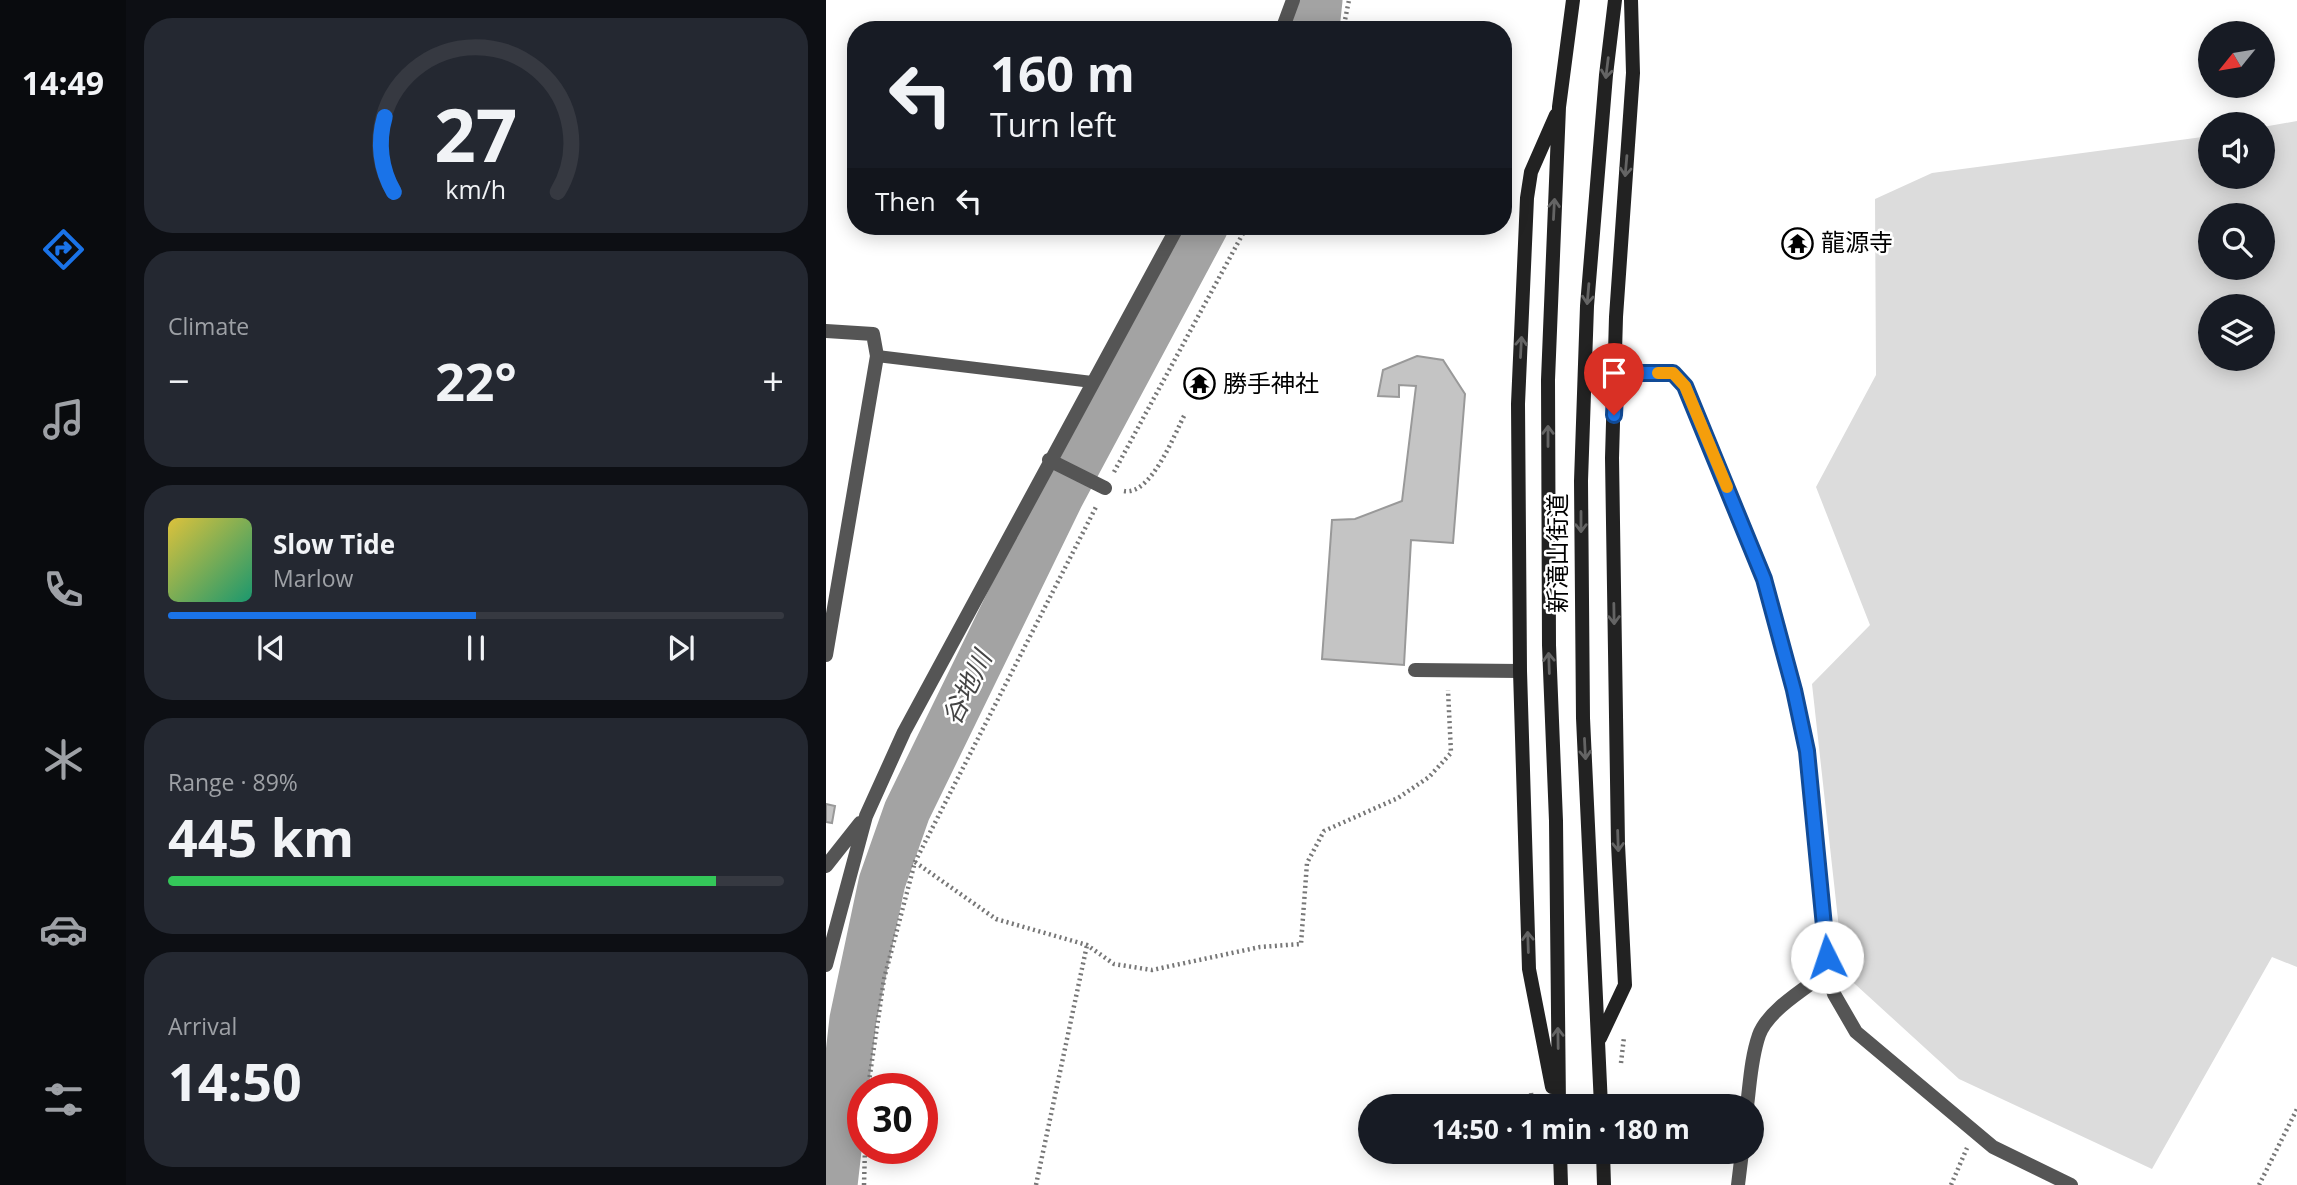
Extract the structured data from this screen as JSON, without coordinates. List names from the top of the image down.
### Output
{
  "streets": {
    "main road": ["新滝山街道"]
  },
  "water": ["谷地川"],
  "places": {
    "temple": ["龍源寺", "勝手神社"]
  },
  "north": "bottom left",
  "page": {
    "tabs": "14:49",
    "turn": ["160 m", "Turn left"],
    "then": "Then",
    "tile": [
      "Climate",
      ["Range · 89%", "445 km"],
      ["Arrival", "14:50"]
    ],
    "heat": ["−", "22°", "+"],
    "song": ["Slow Tide", "Marlow"],
    "limit": "30",
    "trip": "14:50 · 1 min · 180 m",
    "gauge": ["27", "km/h"]
  }
}
